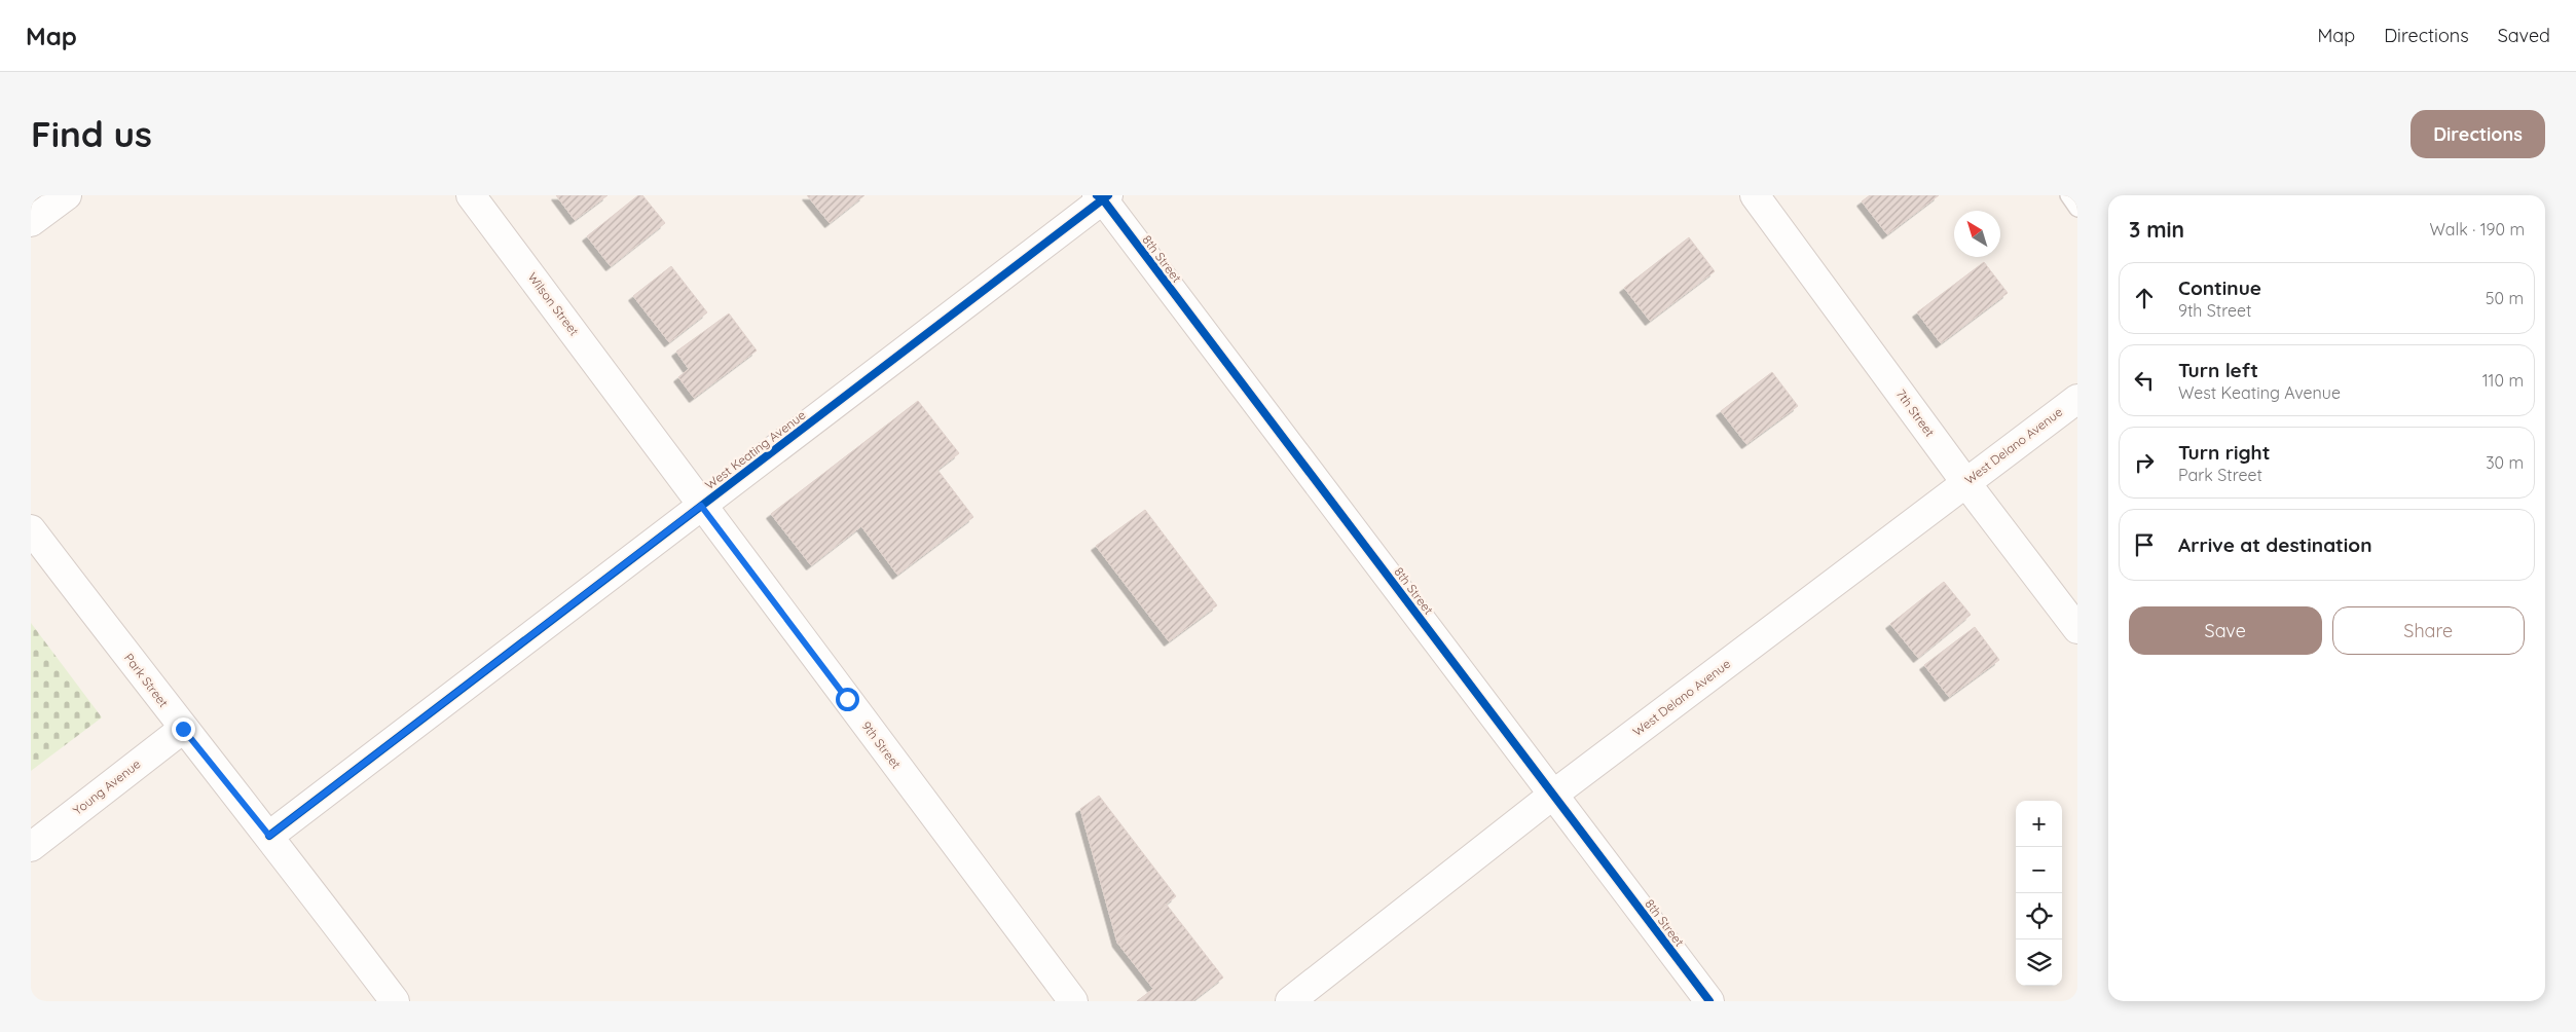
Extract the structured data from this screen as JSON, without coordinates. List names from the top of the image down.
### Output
{
  "streets": {
    "street": [
      "8th Street",
      "Wilson Street",
      "7th Street",
      "West Delano Avenue",
      "West Keating Avenue",
      "Park Street",
      "9th Street",
      "Young Avenue"
    ]
  },
  "crossings": [
    ["8th Street", "West Delano Avenue"],
    ["8th Street", "West Keating Avenue"],
    ["Wilson Street", "9th Street"],
    ["7th Street", "West Delano Avenue"],
    ["West Keating Avenue", "Park Street"],
    ["West Keating Avenue", "9th Street"],
    ["Park Street", "Young Avenue"]
  ],
  "north": "top left",
  "page": {
    "header": "Map",
    "nav": ["Map", "Directions", "Saved"],
    "buttons": [
      "Directions",
      ["Save", "Share"]
    ],
    "title": "Find us",
    "heading": ["3 min", "Walk · 190 m"],
    "list": [
      ["Continue", "9th Street", "50 m"],
      ["Turn left", "West Keating Avenue", "110 m"],
      ["Turn right", "Park Street", "30 m"],
      "Arrive at destination"
    ],
    "map_buttons": ["+", "−"]
  }
}
